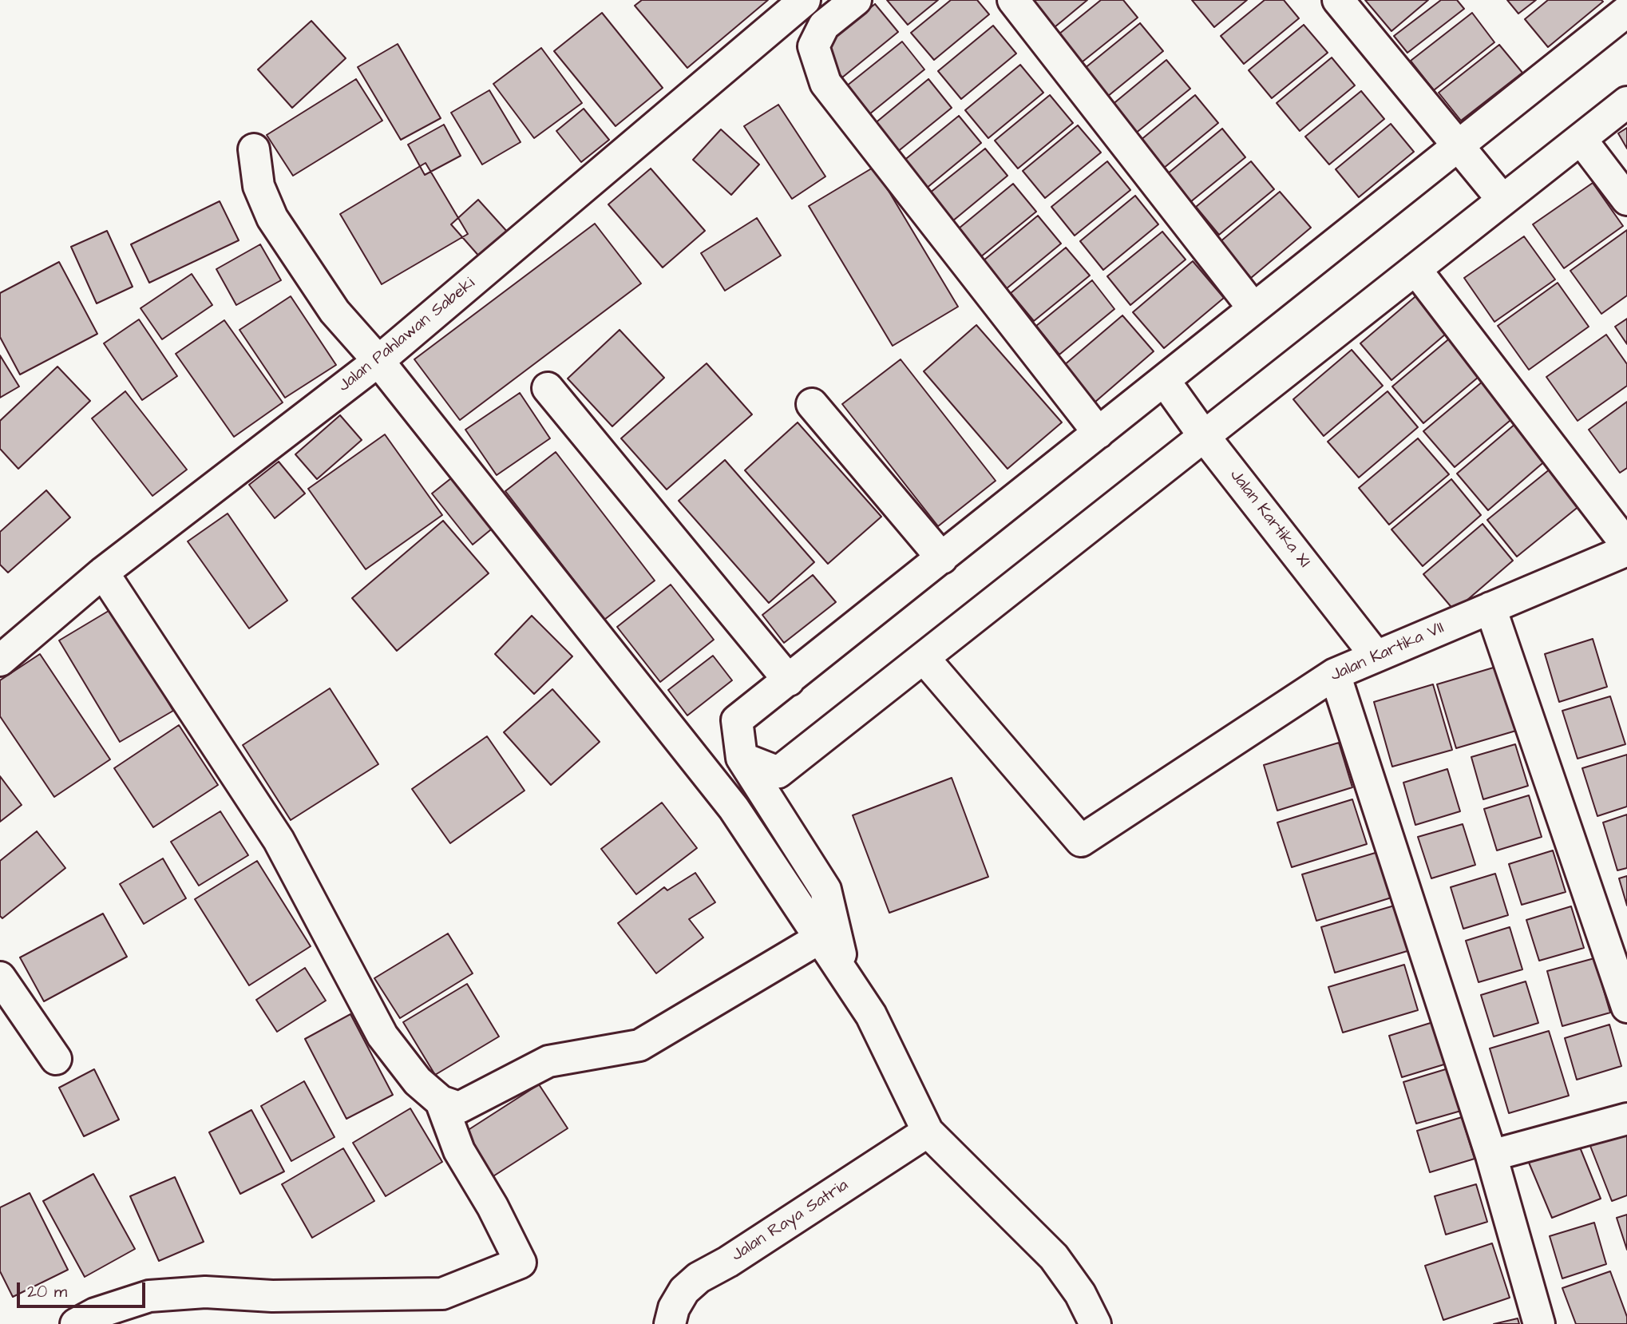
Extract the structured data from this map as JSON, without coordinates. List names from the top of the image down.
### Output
{
  "streets": {
    "street": [
      "Jalan Pahlawan Sabeki",
      "Jalan Kartika XI",
      "Jalan Kartika VII",
      "Jalan Raya Satria"
    ]
  },
  "crossings": [
    ["Jalan Kartika XI", "Jalan Kartika VII"]
  ],
  "scale_bar": "20 m"
}
